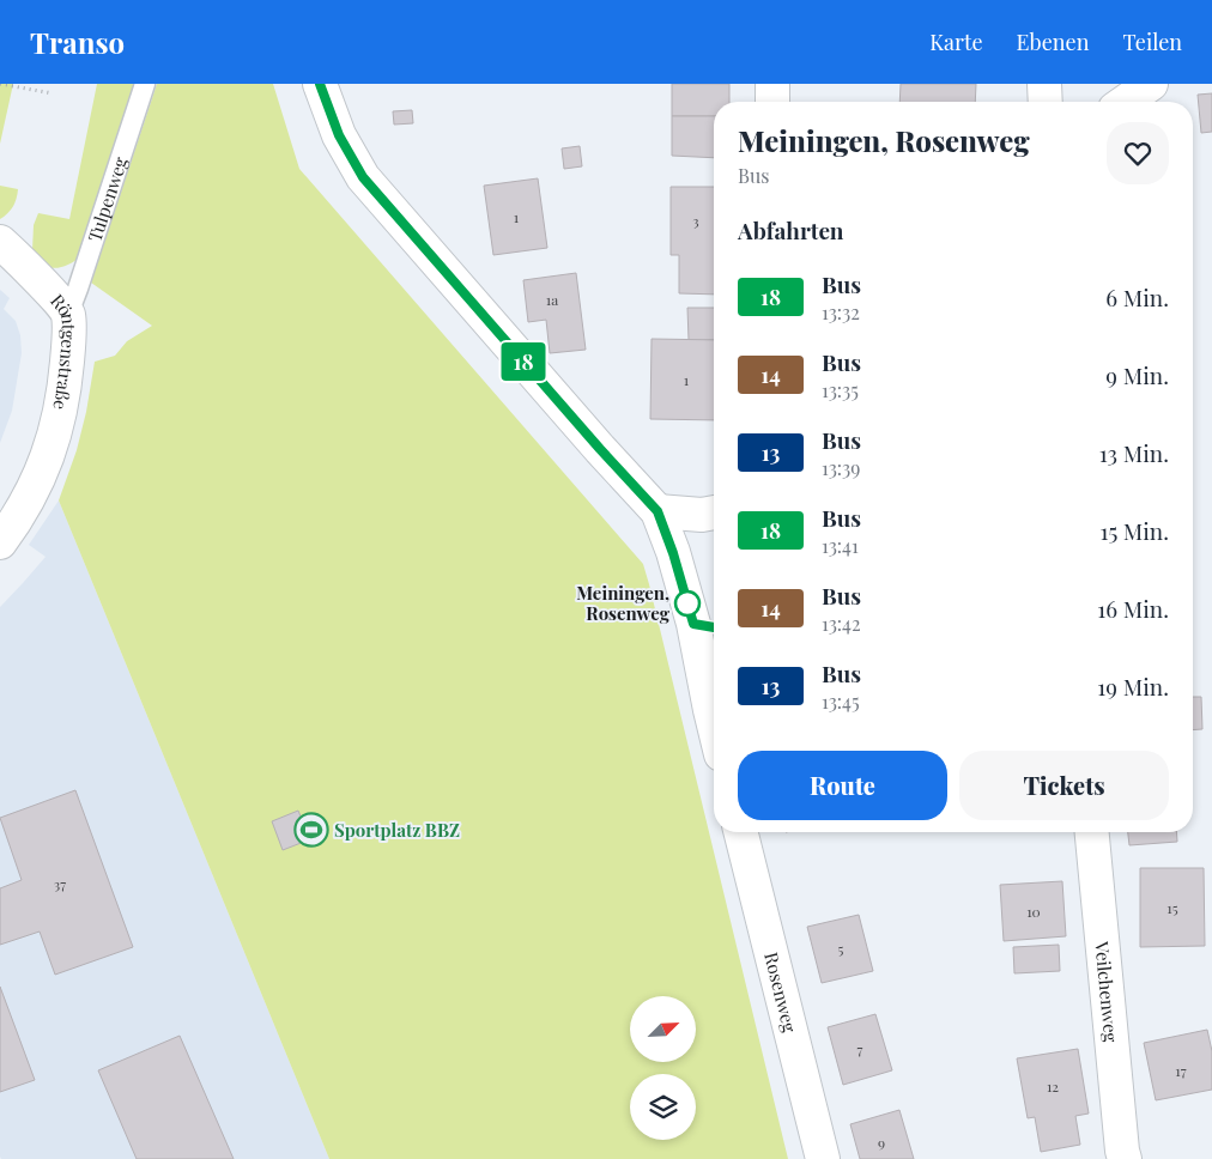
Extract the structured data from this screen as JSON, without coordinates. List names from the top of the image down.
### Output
{
  "streets": {
    "street": ["Röntgenstraße", "Rosenweg", "Veilchenweg"],
    "lane": ["Tulpenweg"]
  },
  "crossings": [
    ["Tulpenweg", "Röntgenstraße"]
  ],
  "places": {
    "other": ["Meiningen, Rosenweg"],
    "sports": ["Sportplatz BBZ"]
  },
  "lines": ["bus line 18"],
  "house_numbers": [
    "1",
    "3",
    "1a",
    "1",
    "37",
    "15",
    "10",
    "5",
    "7",
    "17",
    "12",
    "9"
  ],
  "north": "top right",
  "page": {
    "header": "Transo",
    "nav": ["Karte", "Ebenen", "Teilen"],
    "on_map": "18",
    "heading": [
      ["Meiningen, Rosenweg", "Bus"],
      "Abfahrten"
    ],
    "list": [
      {
        "mark": "18",
        "name": "Bus",
        "note": "13:32",
        "value": "6 Min."
      },
      {
        "mark": "14",
        "name": "Bus",
        "note": "13:35",
        "value": "9 Min."
      },
      {
        "mark": "13",
        "name": "Bus",
        "note": "13:39",
        "value": "13 Min."
      },
      {
        "mark": "18",
        "name": "Bus",
        "note": "13:41",
        "value": "15 Min."
      },
      {
        "mark": "14",
        "name": "Bus",
        "note": "13:42",
        "value": "16 Min."
      },
      {
        "mark": "13",
        "name": "Bus",
        "note": "13:45",
        "value": "19 Min."
      }
    ],
    "buttons": ["Route", "Tickets"]
  }
}
